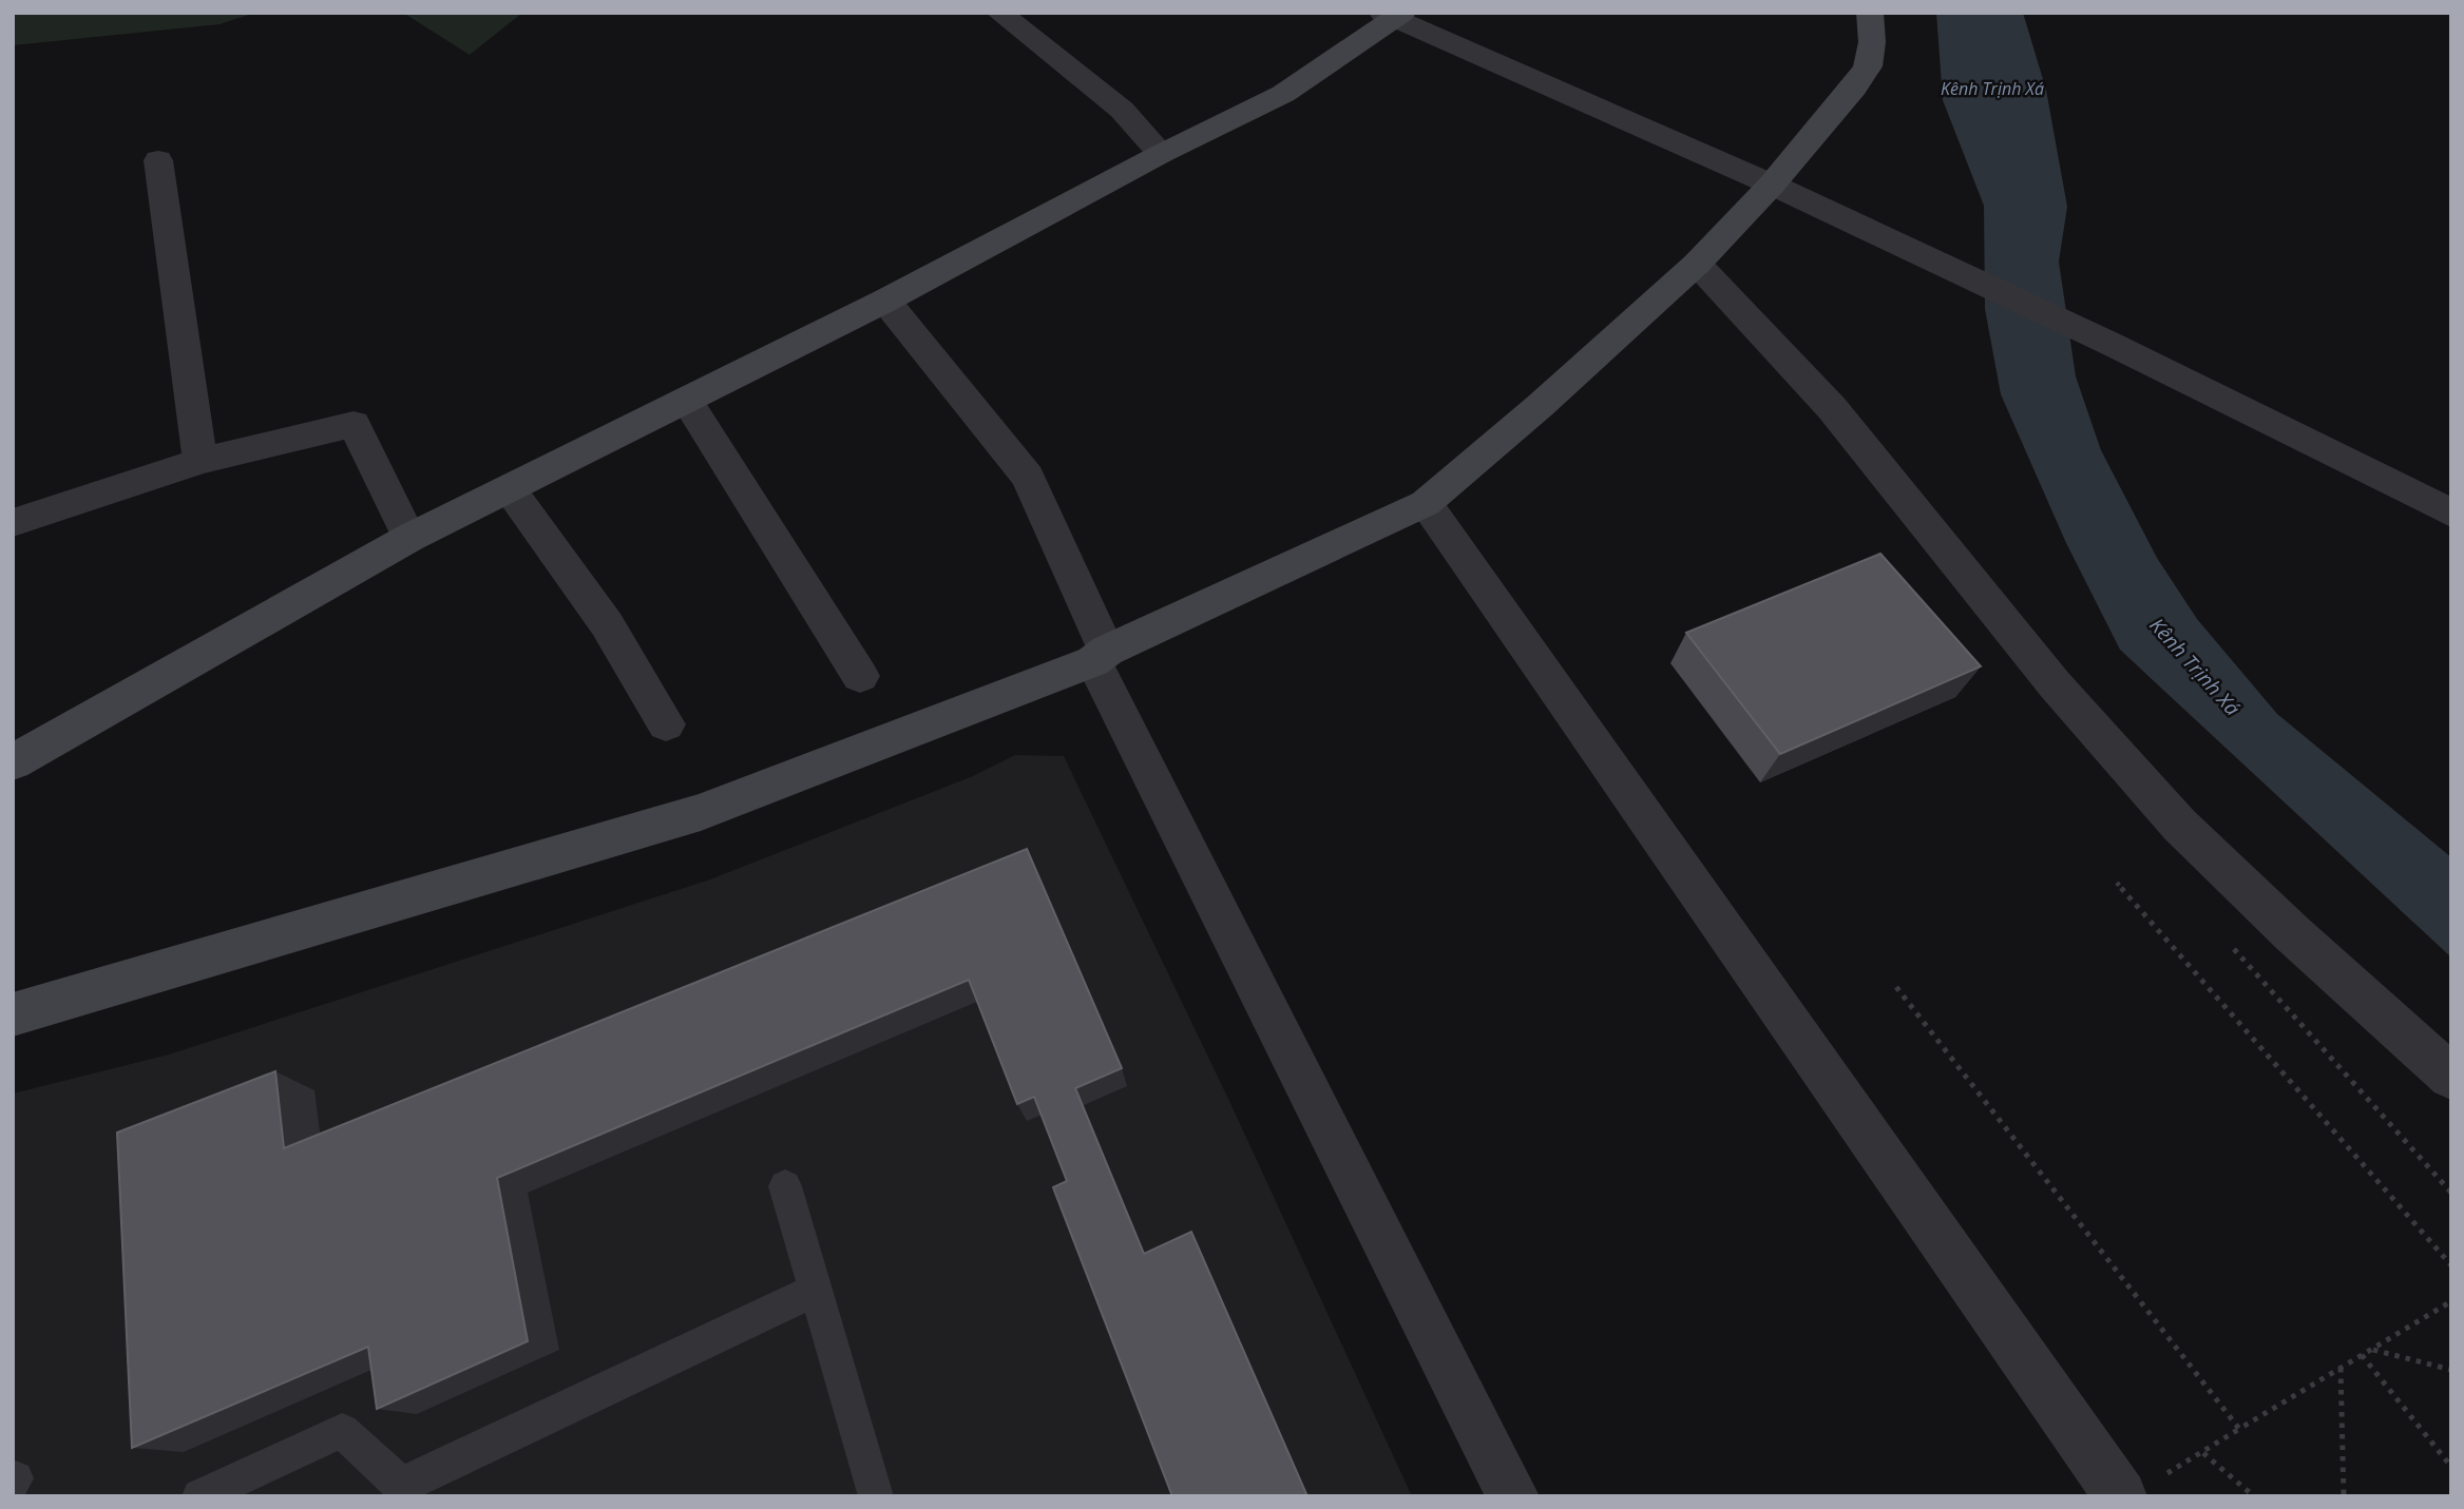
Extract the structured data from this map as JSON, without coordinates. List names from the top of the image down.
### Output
{
  "water": ["Kênh Trịnh Xá"]
}
